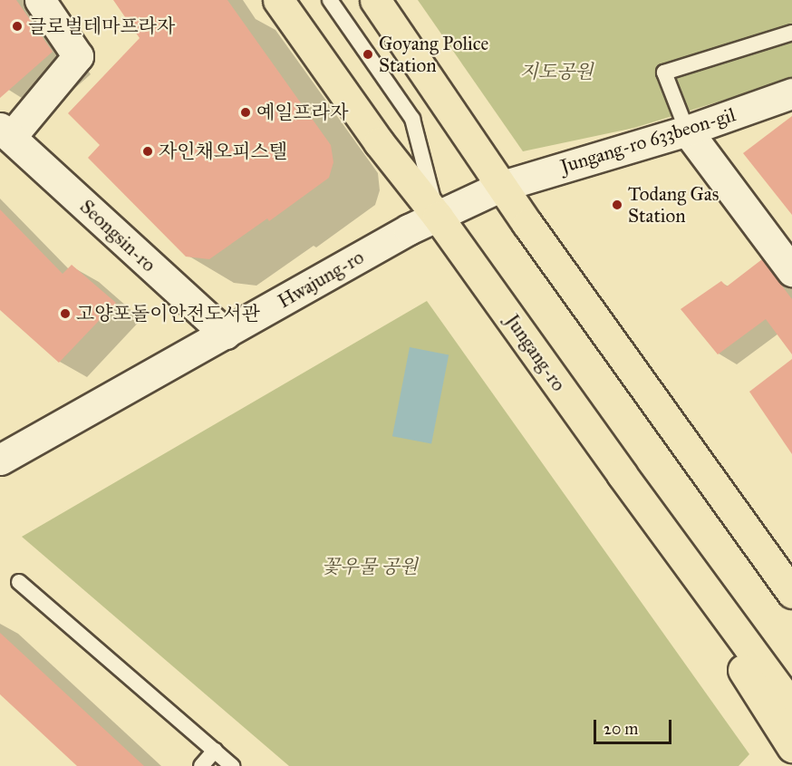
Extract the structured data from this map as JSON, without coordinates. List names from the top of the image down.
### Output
{
  "streets": {
    "main road": ["Jungang-ro"],
    "street": ["Jungang-ro 633beon-gil", "Seongsin-ro", "Hwajung-ro"]
  },
  "crossings": [
    ["Jungang-ro 633beon-gil", "Hwajung-ro"],
    ["Seongsin-ro", "Hwajung-ro"],
    ["Hwajung-ro", "Jungang-ro"]
  ],
  "parks": ["지도공원", "꽃우물 공원"],
  "places": [
    "글로벌테마프라자",
    "Goyang Police Station",
    "예일프라자",
    "자인채오피스텔",
    "Todang Gas Station",
    "고양포돌이안전도서관"
  ],
  "scale_bar": "20 m"
}
